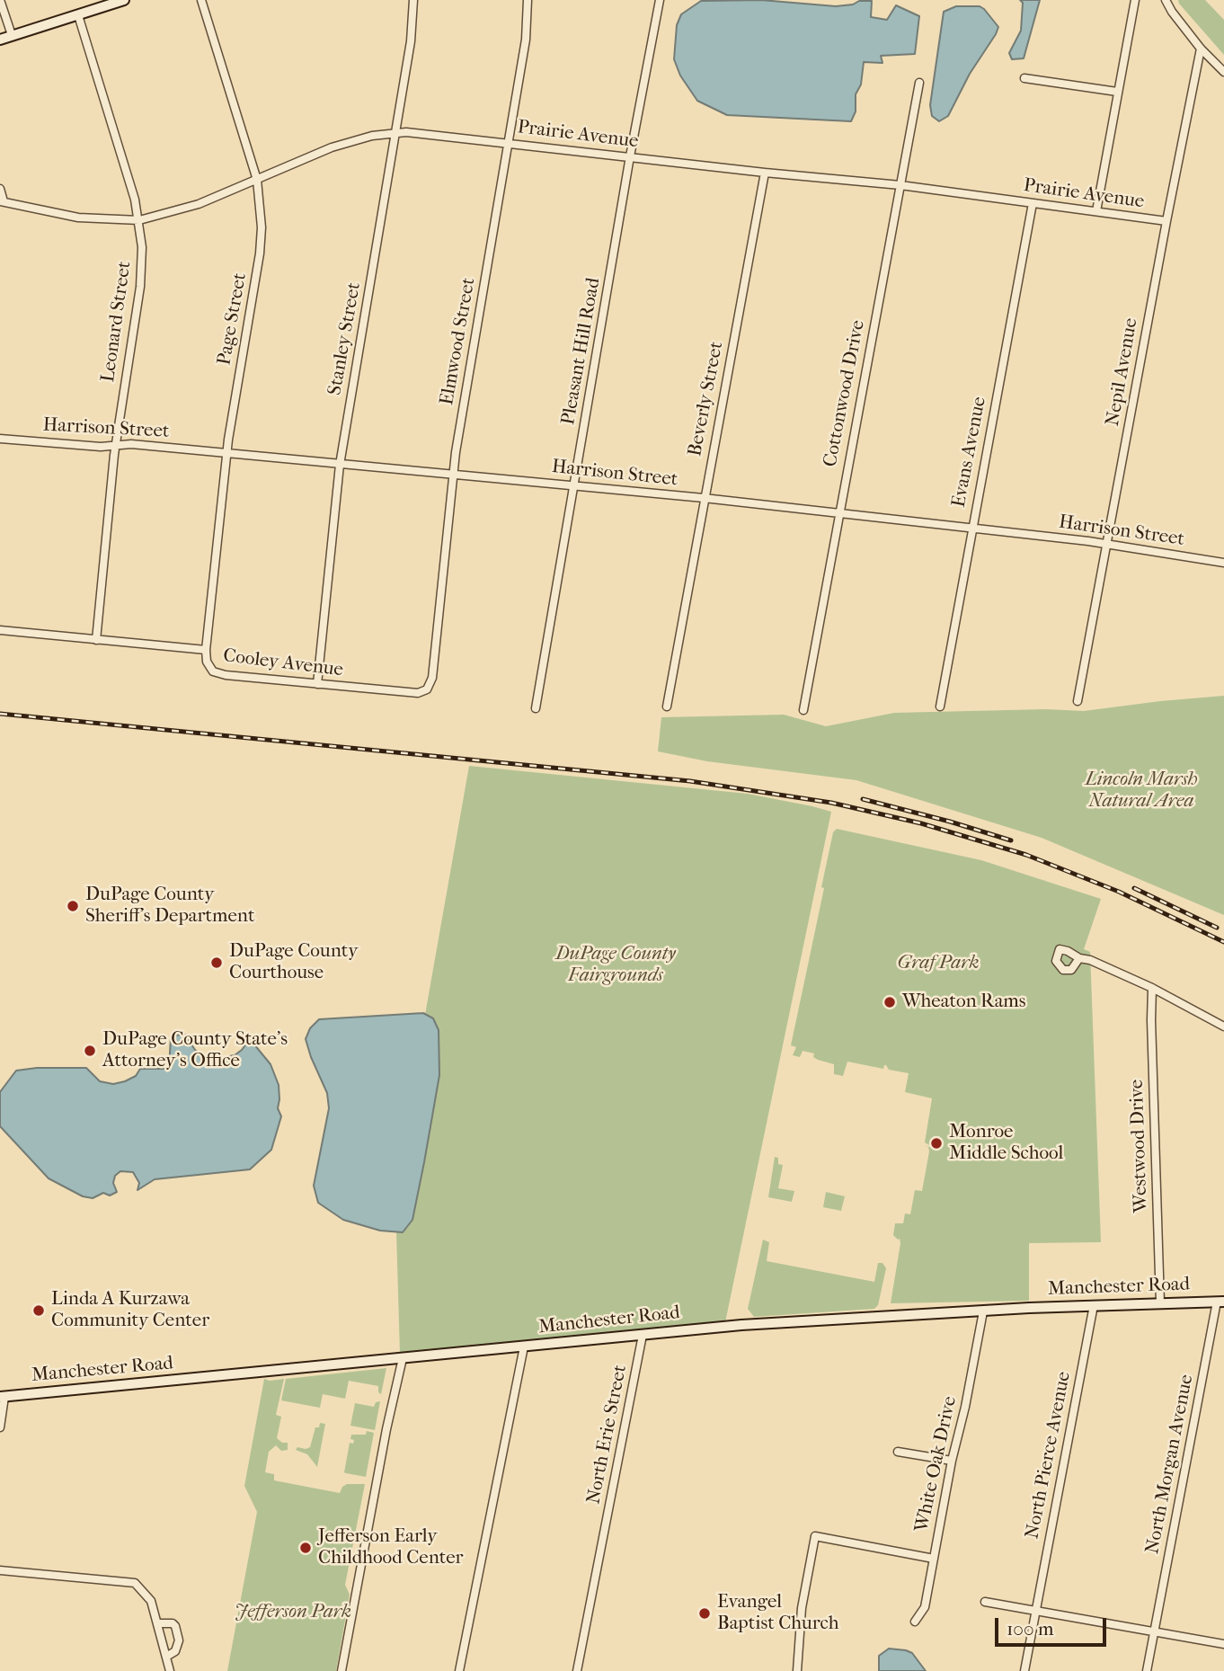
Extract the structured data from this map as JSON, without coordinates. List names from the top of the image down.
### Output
{
  "streets": {
    "street": [
      "Prairie Avenue",
      "Page Street",
      "Leonard Street",
      "Stanley Street",
      "Elmwood Street",
      "Pleasant Hill Road",
      "Nepil Avenue",
      "Cottonwood Drive",
      "Beverly Street",
      "Harrison Street",
      "Evans Avenue",
      "Cooley Avenue",
      "Westwood Drive",
      "Manchester Road",
      "North Erie Street",
      "North Pierce Avenue",
      "White Oak Drive",
      "North Morgan Avenue"
    ]
  },
  "crossings": [
    ["Prairie Avenue", "Page Street"],
    ["Prairie Avenue", "Leonard Street"],
    ["Prairie Avenue", "Stanley Street"],
    ["Prairie Avenue", "Elmwood Street"],
    ["Prairie Avenue", "Pleasant Hill Road"],
    ["Prairie Avenue", "Nepil Avenue"],
    ["Prairie Avenue", "Cottonwood Drive"],
    ["Prairie Avenue", "Beverly Street"],
    ["Prairie Avenue", "Evans Avenue"],
    ["Page Street", "Harrison Street"],
    ["Page Street", "Cooley Avenue"],
    ["Leonard Street", "Harrison Street"],
    ["Leonard Street", "Cooley Avenue"],
    ["Stanley Street", "Harrison Street"],
    ["Stanley Street", "Cooley Avenue"],
    ["Elmwood Street", "Harrison Street"],
    ["Elmwood Street", "Cooley Avenue"],
    ["Pleasant Hill Road", "Harrison Street"],
    ["Nepil Avenue", "Harrison Street"],
    ["Cottonwood Drive", "Harrison Street"],
    ["Beverly Street", "Harrison Street"],
    ["Harrison Street", "Evans Avenue"],
    ["Westwood Drive", "Manchester Road"],
    ["Manchester Road", "North Erie Street"],
    ["Manchester Road", "North Pierce Avenue"],
    ["Manchester Road", "White Oak Drive"],
    ["Manchester Road", "North Morgan Avenue"]
  ],
  "parks": [
    "Lincoln Marsh Natural Area",
    "DuPage County Fairgrounds",
    "Graf Park",
    "Jefferson Park"
  ],
  "places": [
    "DuPage County Sheriff's Department",
    "DuPage County Courthouse",
    "Wheaton Rams",
    "DuPage County State's Attorney's Office",
    "Monroe Middle School",
    "Linda A Kurzawa Community Center",
    "Jefferson Early Childhood Center",
    "Evangel Baptist Church"
  ],
  "scale_bar": "100 m"
}
